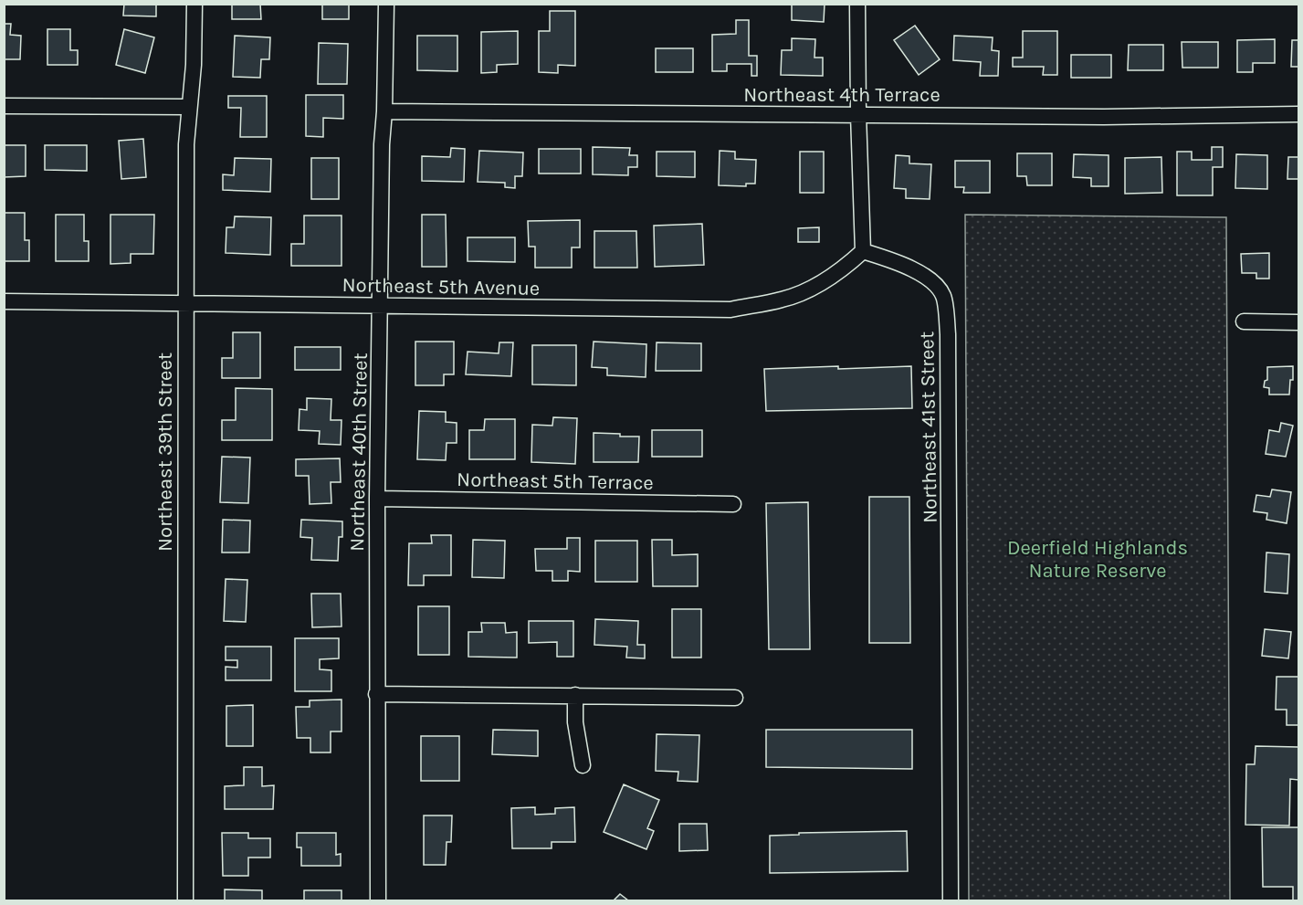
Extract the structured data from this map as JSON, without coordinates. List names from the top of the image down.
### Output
{
  "streets": {
    "street": [
      "Northeast 4th Terrace",
      "Northeast 5th Avenue",
      "Northeast 41st Street",
      "Northeast 39th Street",
      "Northeast 40th Street",
      "Northeast 5th Terrace"
    ]
  },
  "crossings": [
    ["Northeast 4th Terrace", "Northeast 40th Street"],
    ["Northeast 5th Avenue", "Northeast 41st Street"],
    ["Northeast 5th Avenue", "Northeast 39th Street"],
    ["Northeast 5th Avenue", "Northeast 40th Street"],
    ["Northeast 40th Street", "Northeast 5th Terrace"]
  ],
  "parks": ["Deerfield Highlands Nature Reserve"]
}
